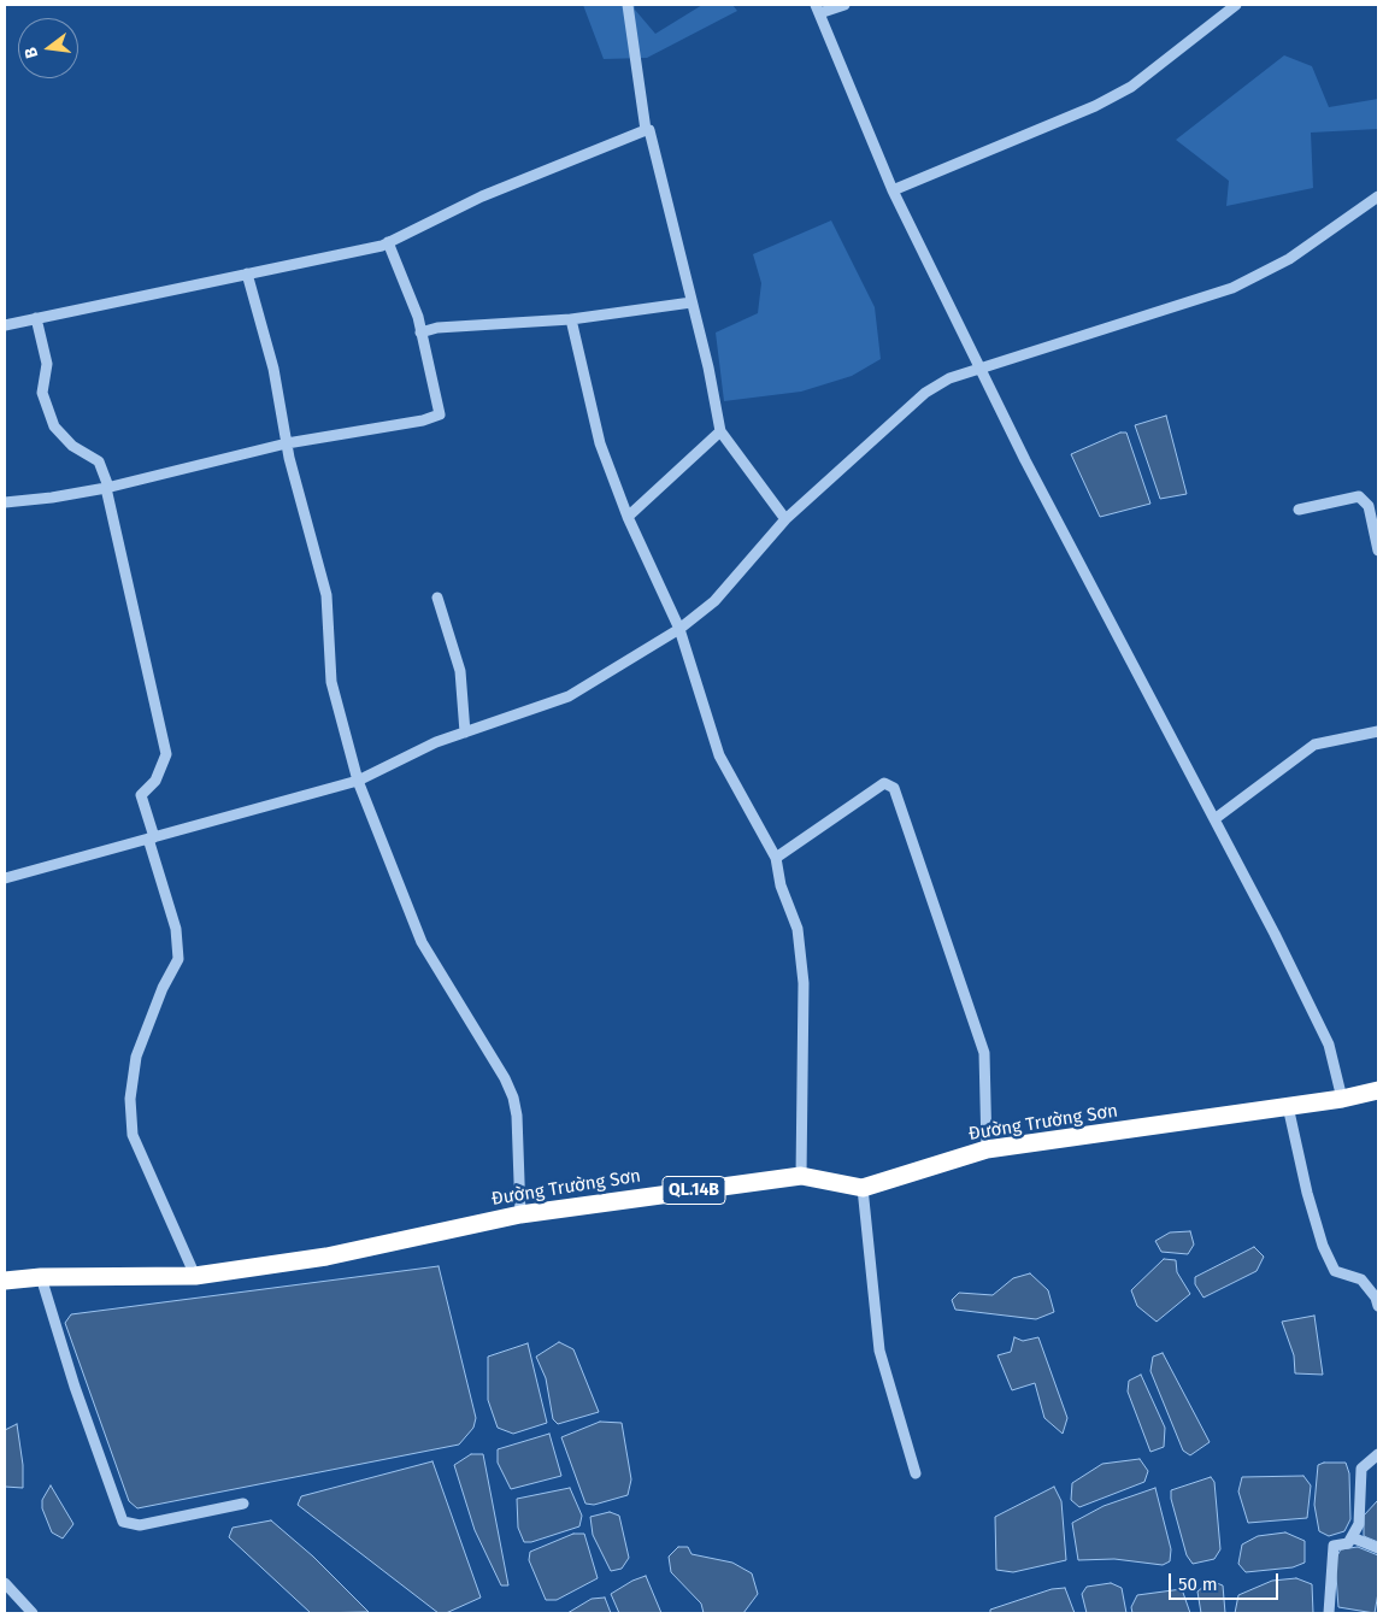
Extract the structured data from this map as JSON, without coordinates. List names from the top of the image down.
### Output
{
  "streets": {
    "highway": ["Đường Trường Sơn", "QL.14B"]
  },
  "scale_bar": "50 m",
  "north": "left"
}
